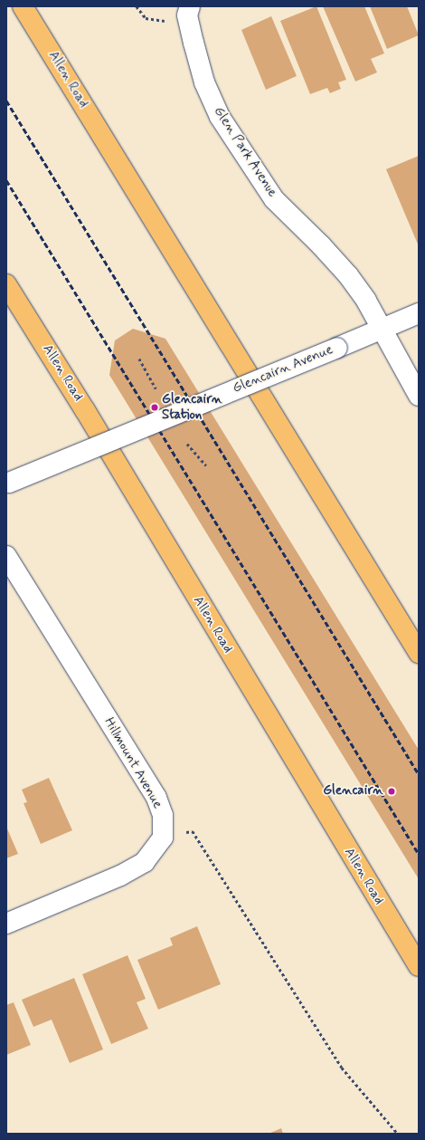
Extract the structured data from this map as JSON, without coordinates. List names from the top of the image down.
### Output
{
  "streets": {
    "highway": ["Allen Road"],
    "street": ["Glen Park Avenue", "Glencairn Avenue", "Hillmount Avenue"]
  },
  "crossings": [
    ["Glen Park Avenue", "Glencairn Avenue"]
  ],
  "places": ["Glencairn Station", "Glencairn"]
}
